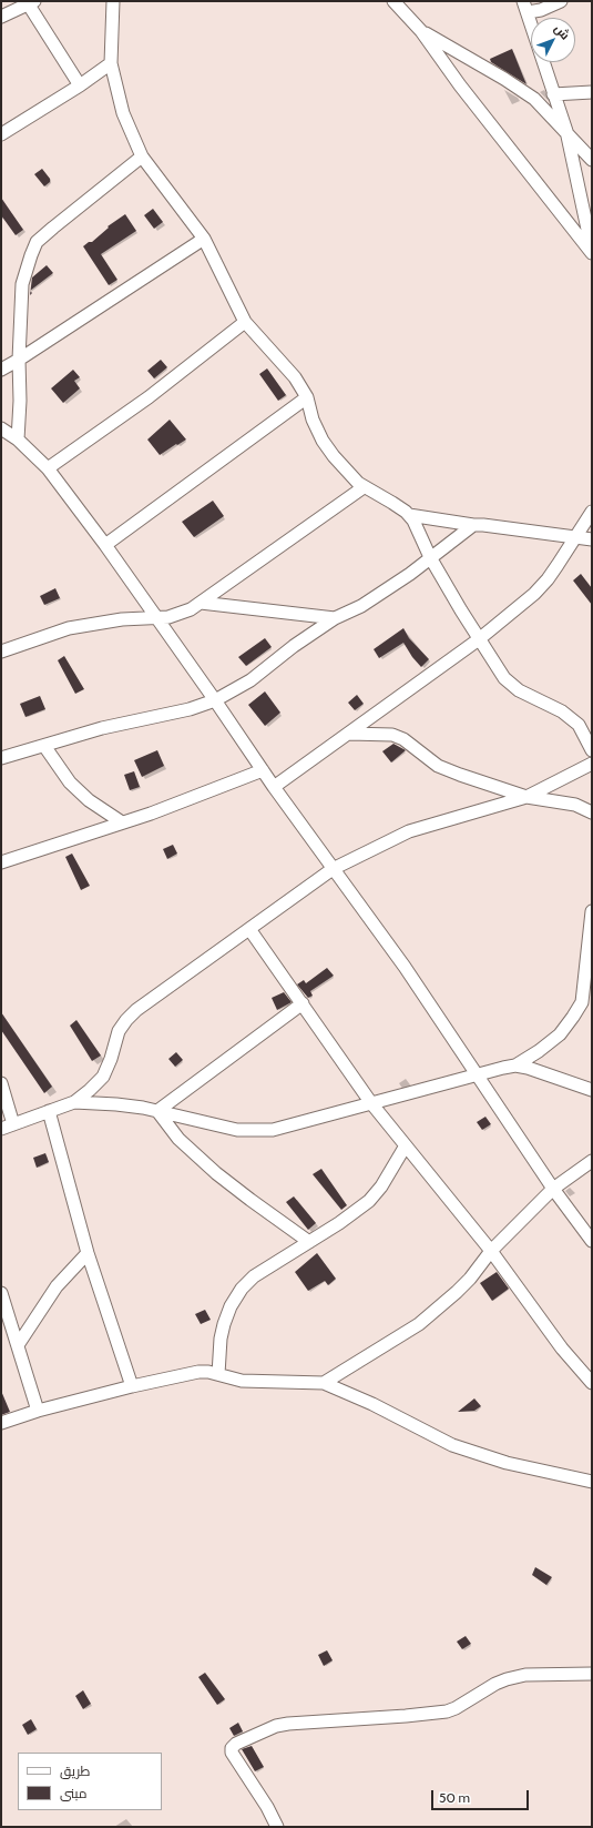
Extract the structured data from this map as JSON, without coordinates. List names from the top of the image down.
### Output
{
  "legend": ["طريق", "مبنى"],
  "scale_bar": "50 m",
  "north": "top right"
}
